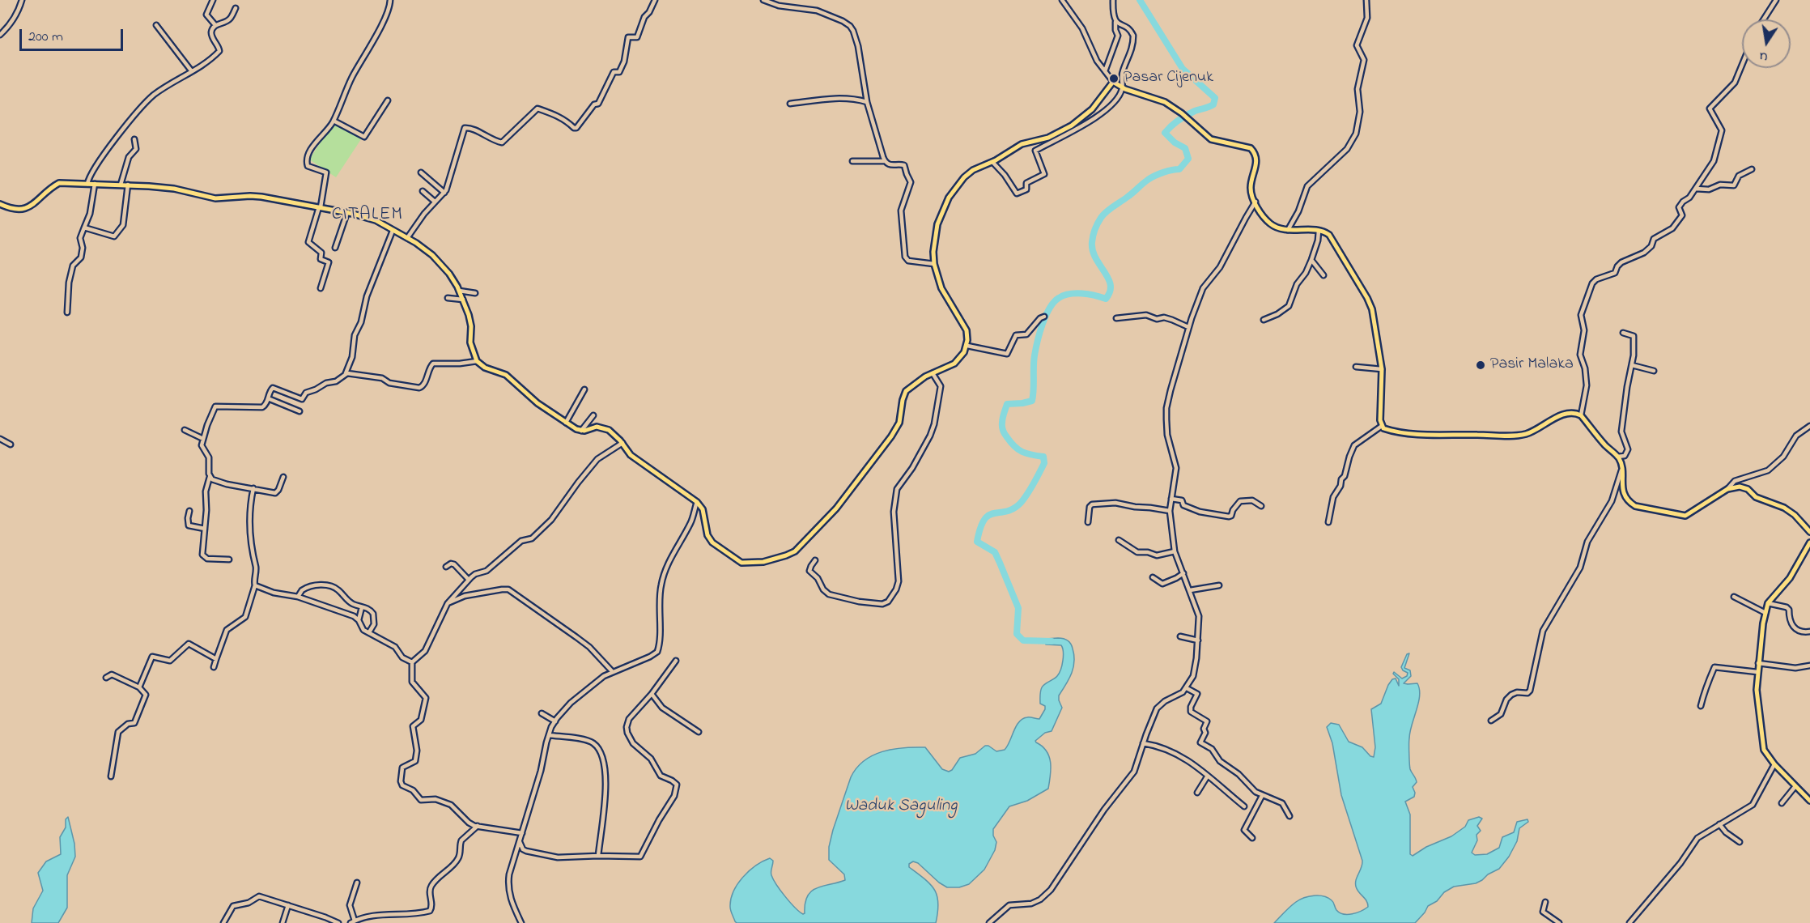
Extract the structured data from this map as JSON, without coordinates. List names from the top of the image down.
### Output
{
  "districts": ["CITALEM"],
  "water": ["Waduk Saguling"],
  "places": ["Pasar Cijenuk", "Pasir Malaka"],
  "scale_bar": "200 m",
  "north": "bottom"
}
